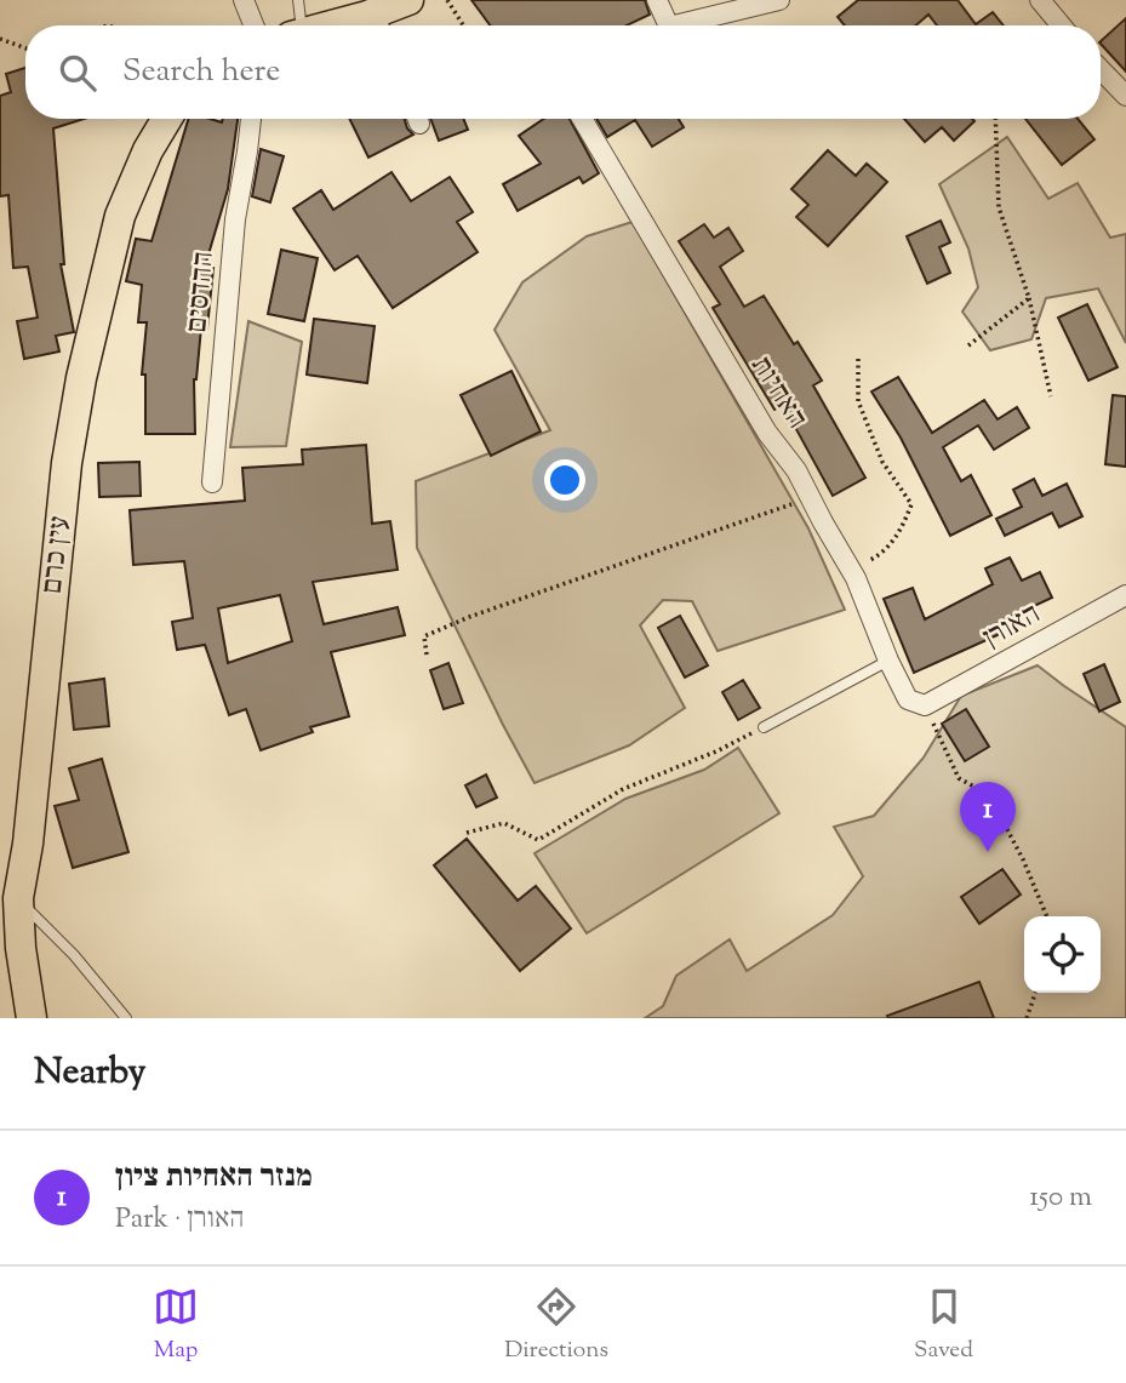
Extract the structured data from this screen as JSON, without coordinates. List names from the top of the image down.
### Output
{
  "streets": {
    "main road": ["עין כרם"],
    "street": ["ההדסים", "האחיות", "האורן"]
  },
  "crossings": [
    ["האחיות", "האורן"]
  ],
  "page": {
    "search": "Search here",
    "pins": "1",
    "heading": "Nearby",
    "list": [
      {
        "mark": "1",
        "name": "מנזר האחיות ציון",
        "note": "Park · האורן",
        "value": "150 m"
      }
    ],
    "nav": ["Map", "Directions", "Saved"]
  }
}
